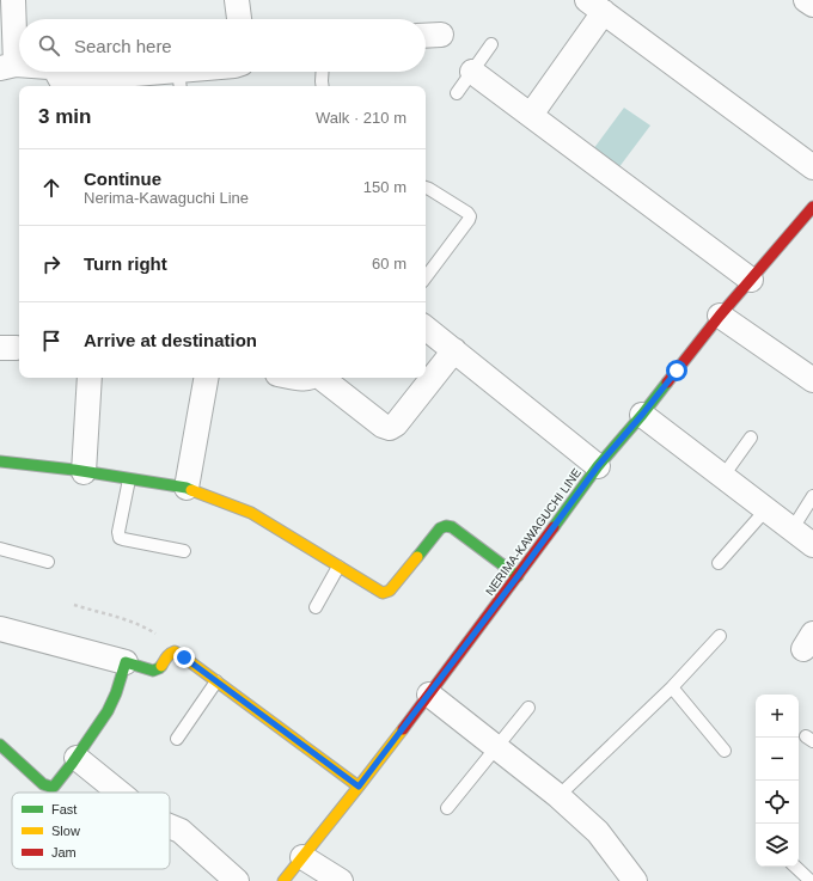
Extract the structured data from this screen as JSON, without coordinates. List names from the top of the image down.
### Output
{
  "streets": {
    "street": ["NERIMA-KAWAGUCHI LINE"]
  },
  "legend": ["Fast", "Slow", "Jam"],
  "page": {
    "search": "Search here",
    "heading": ["3 min", "Walk · 210 m"],
    "list": [
      ["Continue", "Nerima-Kawaguchi Line", "150 m"],
      ["Turn right", "60 m"],
      "Arrive at destination"
    ],
    "map_buttons": ["+", "−"]
  }
}
